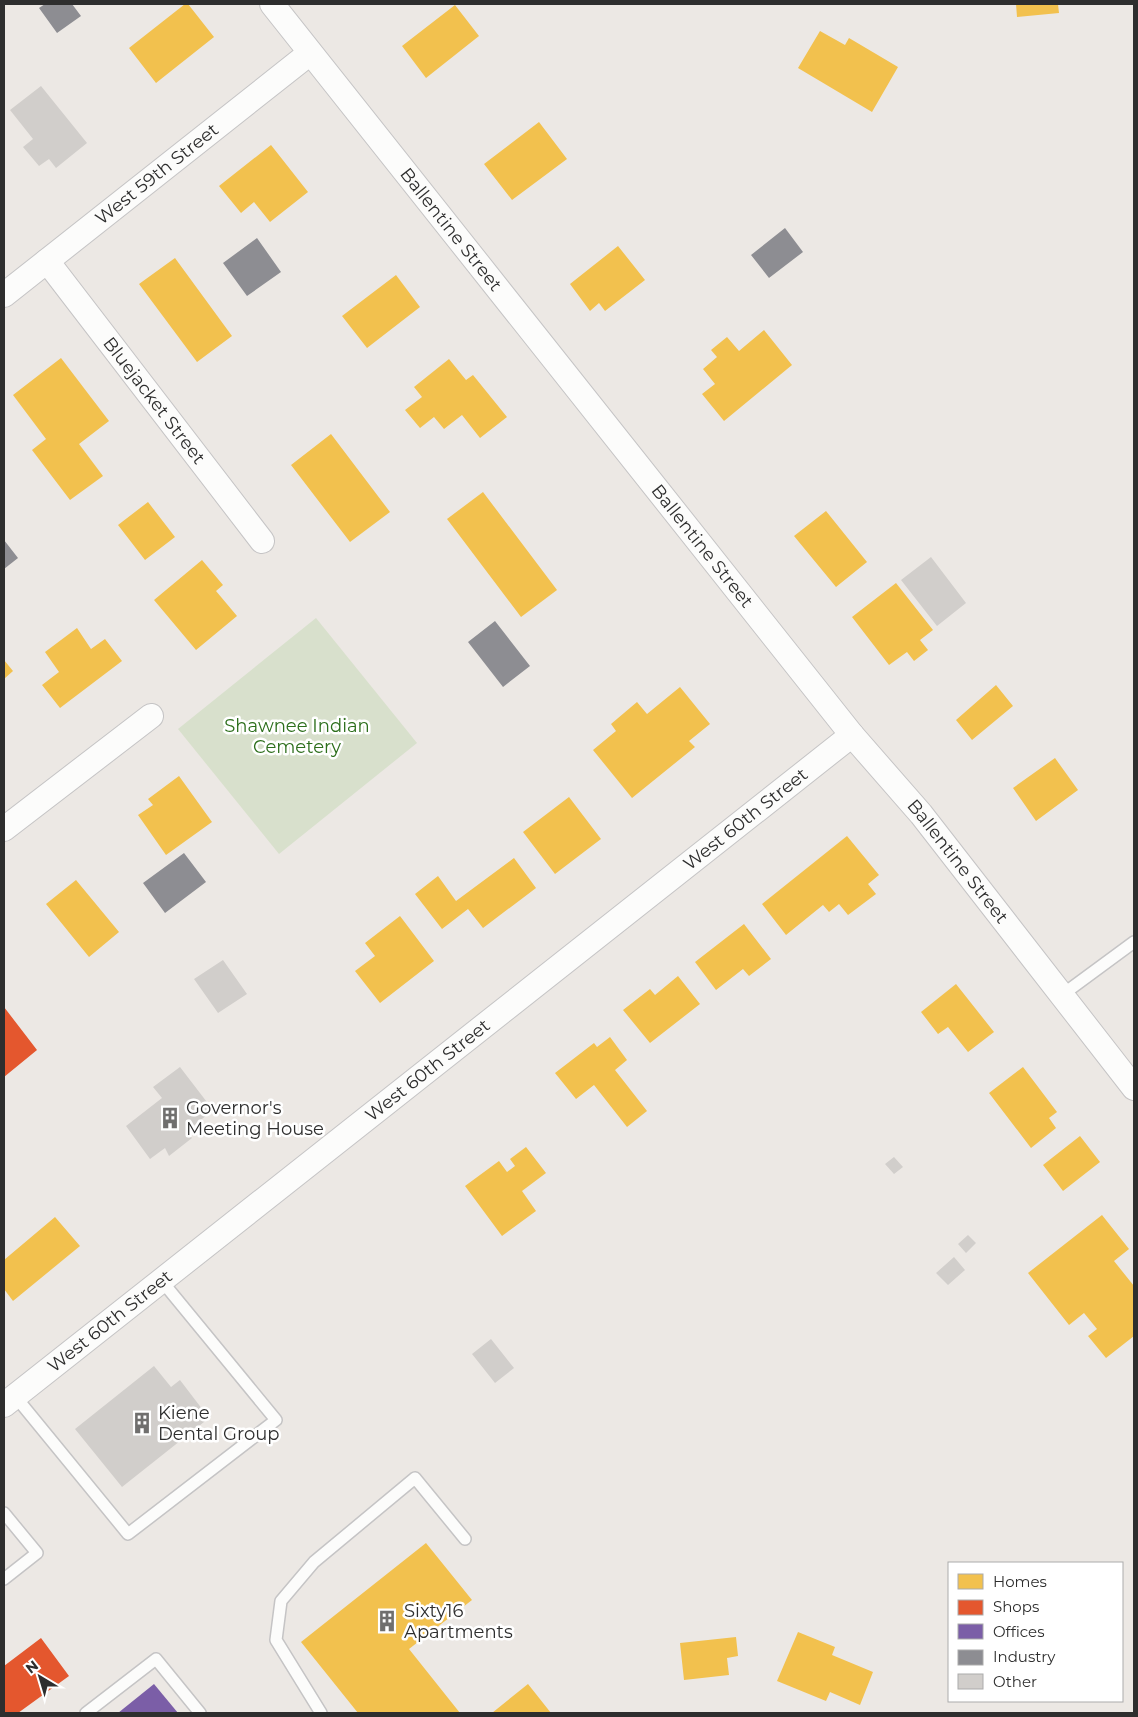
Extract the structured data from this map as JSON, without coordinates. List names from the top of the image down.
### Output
{
  "streets": {
    "street": [
      "West 59th Street",
      "Ballentine Street",
      "Bluejacket Street",
      "West 60th Street"
    ]
  },
  "crossings": [
    ["West 59th Street", "Ballentine Street"],
    ["West 59th Street", "Bluejacket Street"],
    ["Ballentine Street", "West 60th Street"]
  ],
  "parks": ["Shawnee Indian Cemetery"],
  "places": {
    "building": ["Governor's Meeting House", "Kiene Dental Group", "Sixty16 Apartments"]
  },
  "legend": [
    "Homes",
    "Shops",
    "Offices",
    "Industry",
    "Other"
  ],
  "north": "top left"
}
